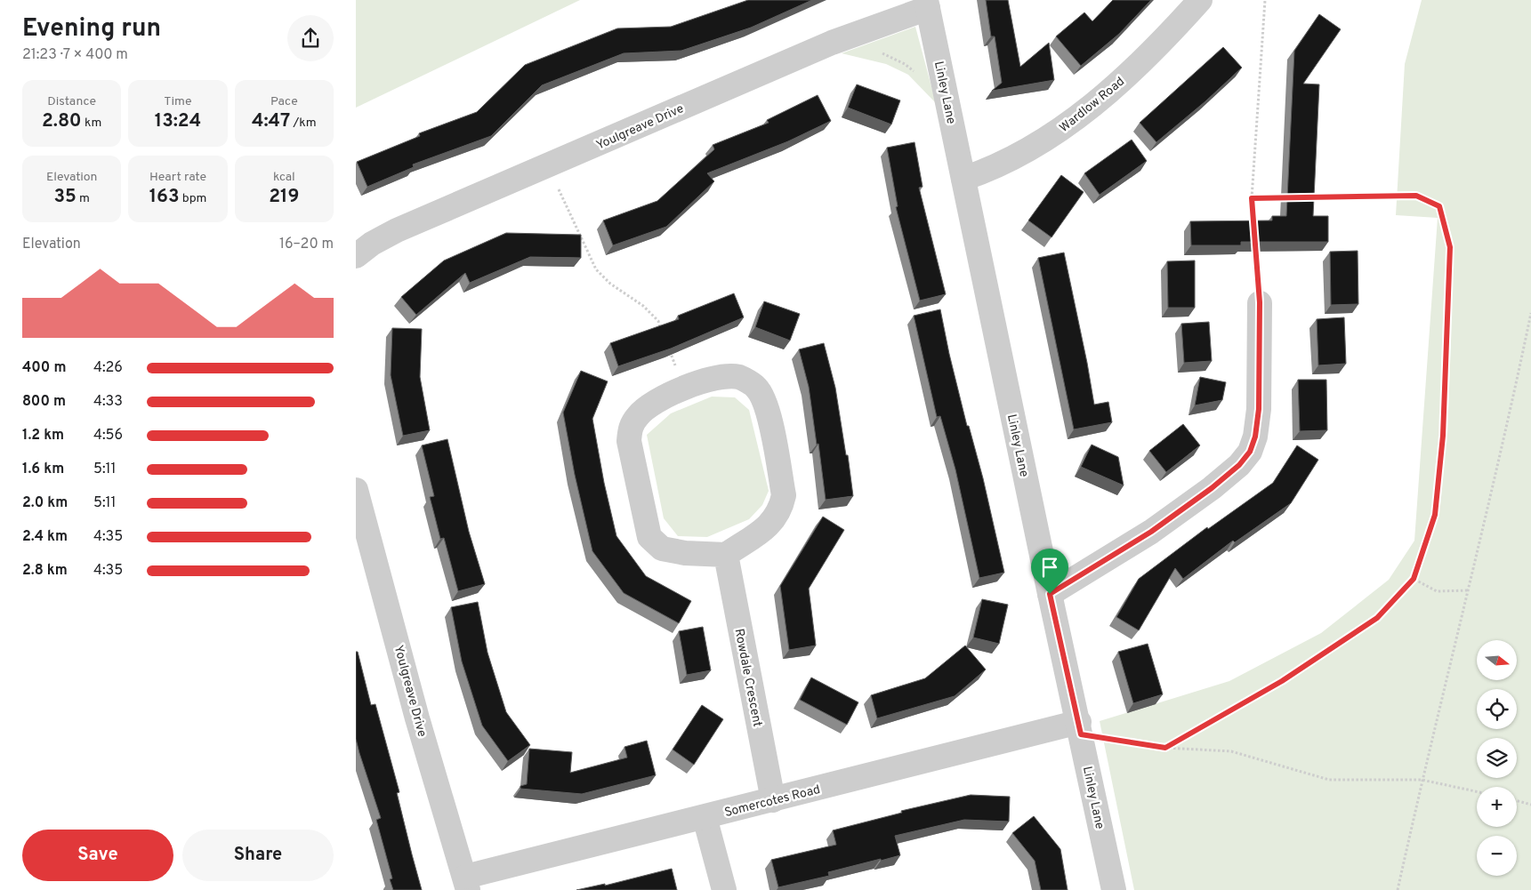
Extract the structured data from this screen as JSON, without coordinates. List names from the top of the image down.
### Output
{
  "streets": {
    "street": [
      "Linley Lane",
      "Wardlow Road",
      "Youlgreave Drive",
      "Rowdale Crescent",
      "Somercotes Road"
    ]
  },
  "crossings": [
    ["Linley Lane", "Wardlow Road"],
    ["Linley Lane", "Youlgreave Drive"],
    ["Linley Lane", "Somercotes Road"],
    ["Youlgreave Drive", "Somercotes Road"],
    ["Rowdale Crescent", "Somercotes Road"]
  ],
  "north": "right",
  "page": {
    "heading": ["Evening run", "21:23 · 7 × 400 m"],
    "stats": [
      ["Distance", "2.80 km"],
      ["Time", "13:24"],
      ["Pace", "4:47 /km"],
      ["Elevation", "35 m"],
      ["Heart rate", "163 bpm"],
      ["kcal", "219"]
    ],
    "chart": ["Elevation", "16–20 m"],
    "list": [
      {
        "name": "400 m",
        "note": "4:26"
      },
      {
        "name": "800 m",
        "note": "4:33"
      },
      {
        "name": "1.2 km",
        "note": "4:56"
      },
      {
        "name": "1.6 km",
        "note": "5:11"
      },
      {
        "name": "2.0 km",
        "note": "5:11"
      },
      {
        "name": "2.4 km",
        "note": "4:35"
      },
      {
        "name": "2.8 km",
        "note": "4:35"
      }
    ],
    "map_buttons": ["+", "−"],
    "buttons": ["Save", "Share"]
  }
}
